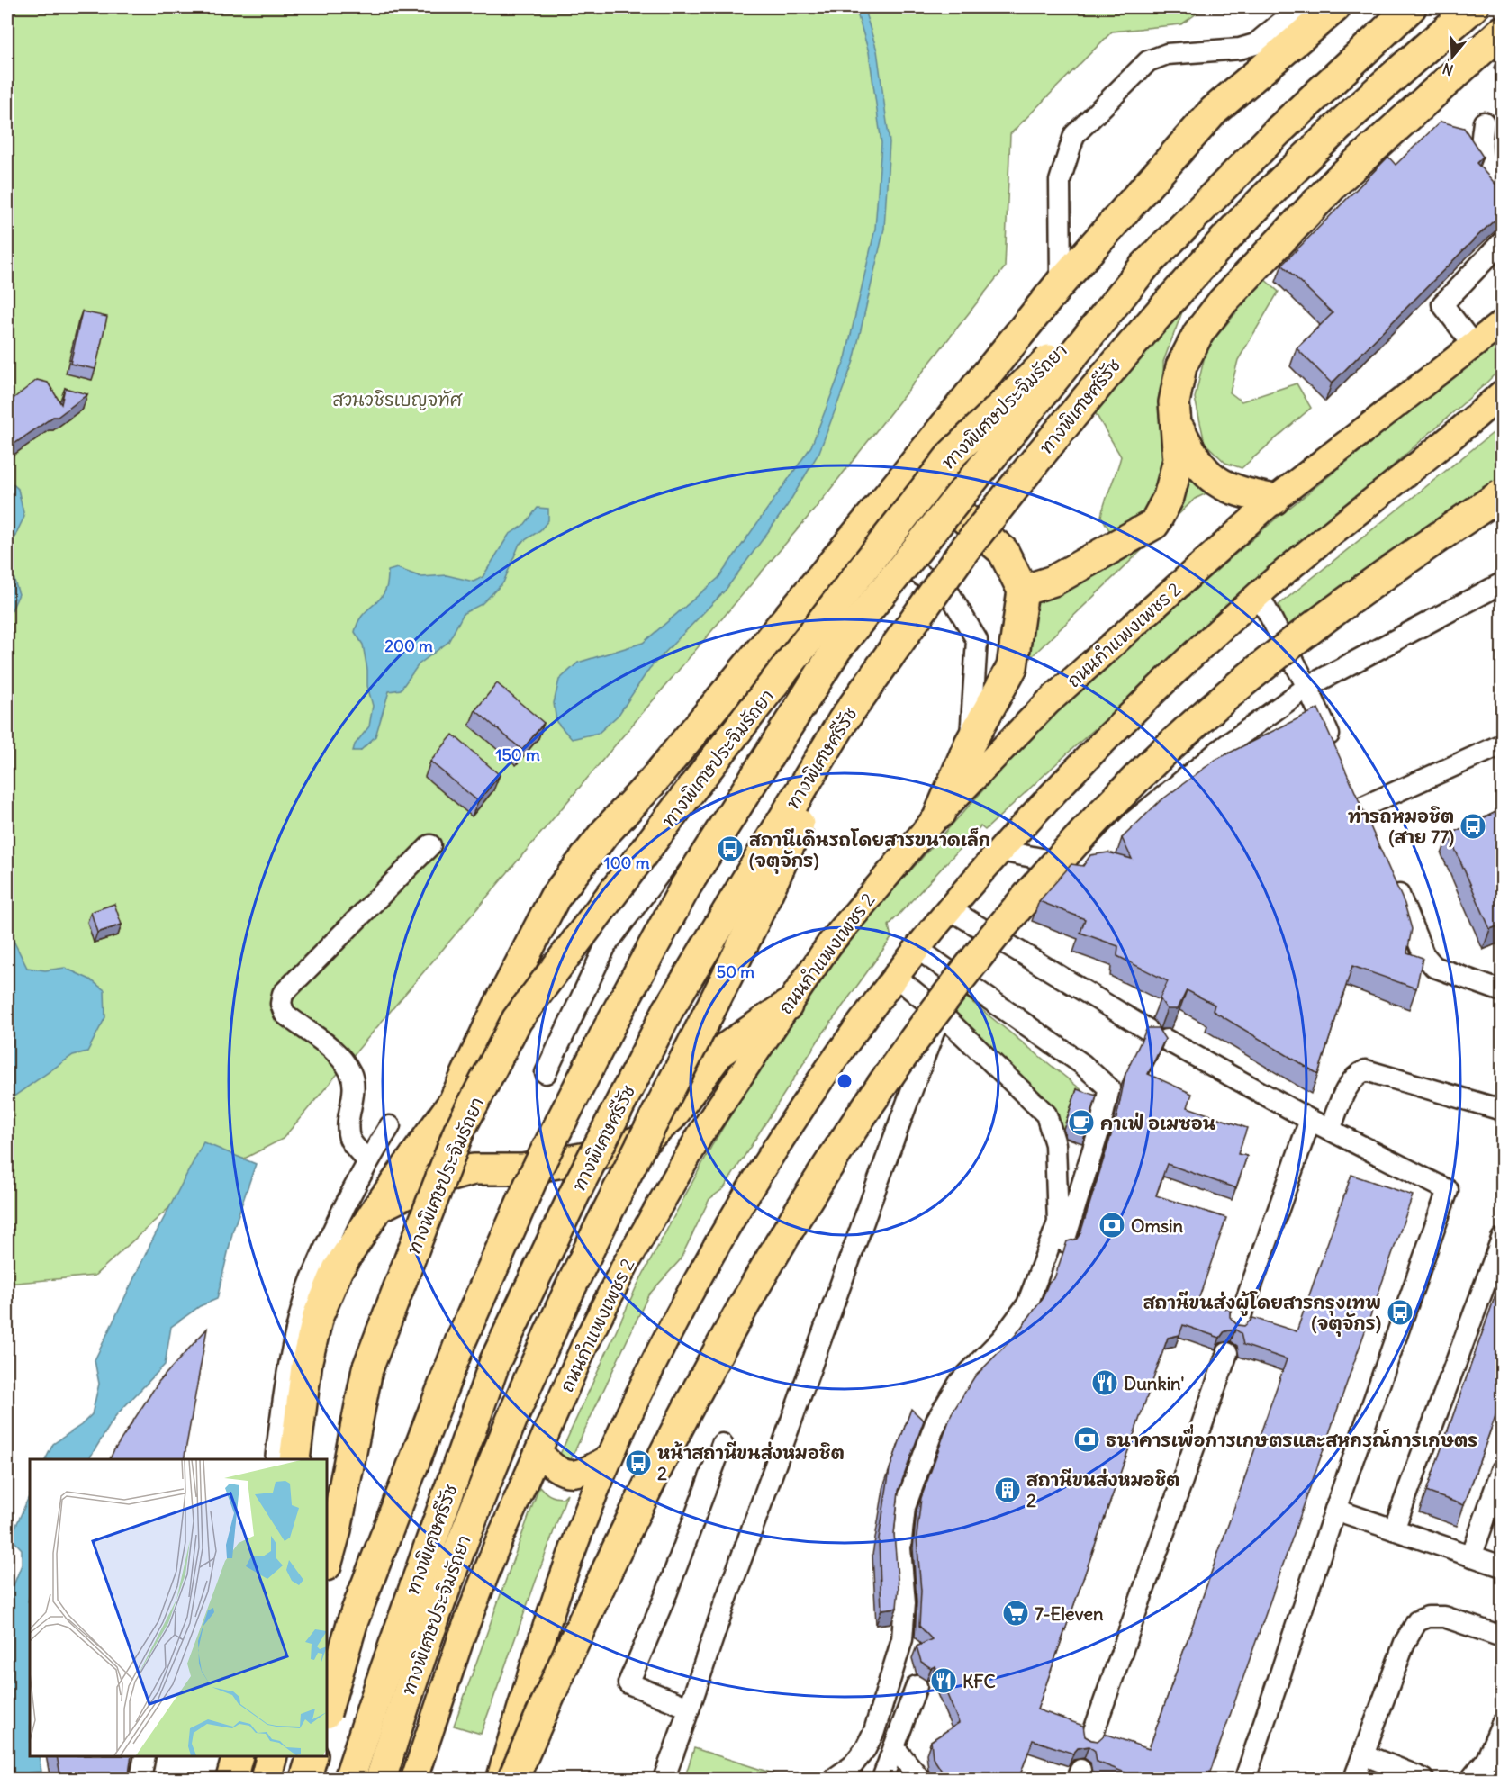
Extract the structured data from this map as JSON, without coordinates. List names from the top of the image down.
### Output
{
  "streets": {
    "highway": ["ทางพิเศษประจิมรัถยา", "ทางพิเศษศรีรัช"],
    "main road": ["ถนนกำแพงเพชร 2"]
  },
  "crossings": [
    ["ทางพิเศษประจิมรัถยา", "ทางพิเศษศรีรัช"]
  ],
  "parks": ["สวนวชิรเบญจทัศ"],
  "places": {
    "bus stop": [
      "ท่ารถหมอชิต (สาย 77)",
      "สถานีเดินรถโดยสารขนาดเล็ก (จตุจักร)",
      "สถานีขนส่งผู้โดยสารกรุงเทพ (จตุจักร)",
      "หน้าสถานีขนส่งหมอชิต 2"
    ],
    "cafe": ["คาเฟ่ อเมซอน"],
    "bank": ["Omsin", "ธนาคารเพื่อการเกษตรและสหกรณ์การเกษตร"],
    "restaurant": ["Dunkin'", "KFC"],
    "building": ["สถานีขนส่งหมอชิต 2"],
    "supermarket": ["7-Eleven"]
  },
  "north": "bottom",
  "rings": [
    "200 m",
    "150 m",
    "100 m",
    "50 m"
  ]
}
